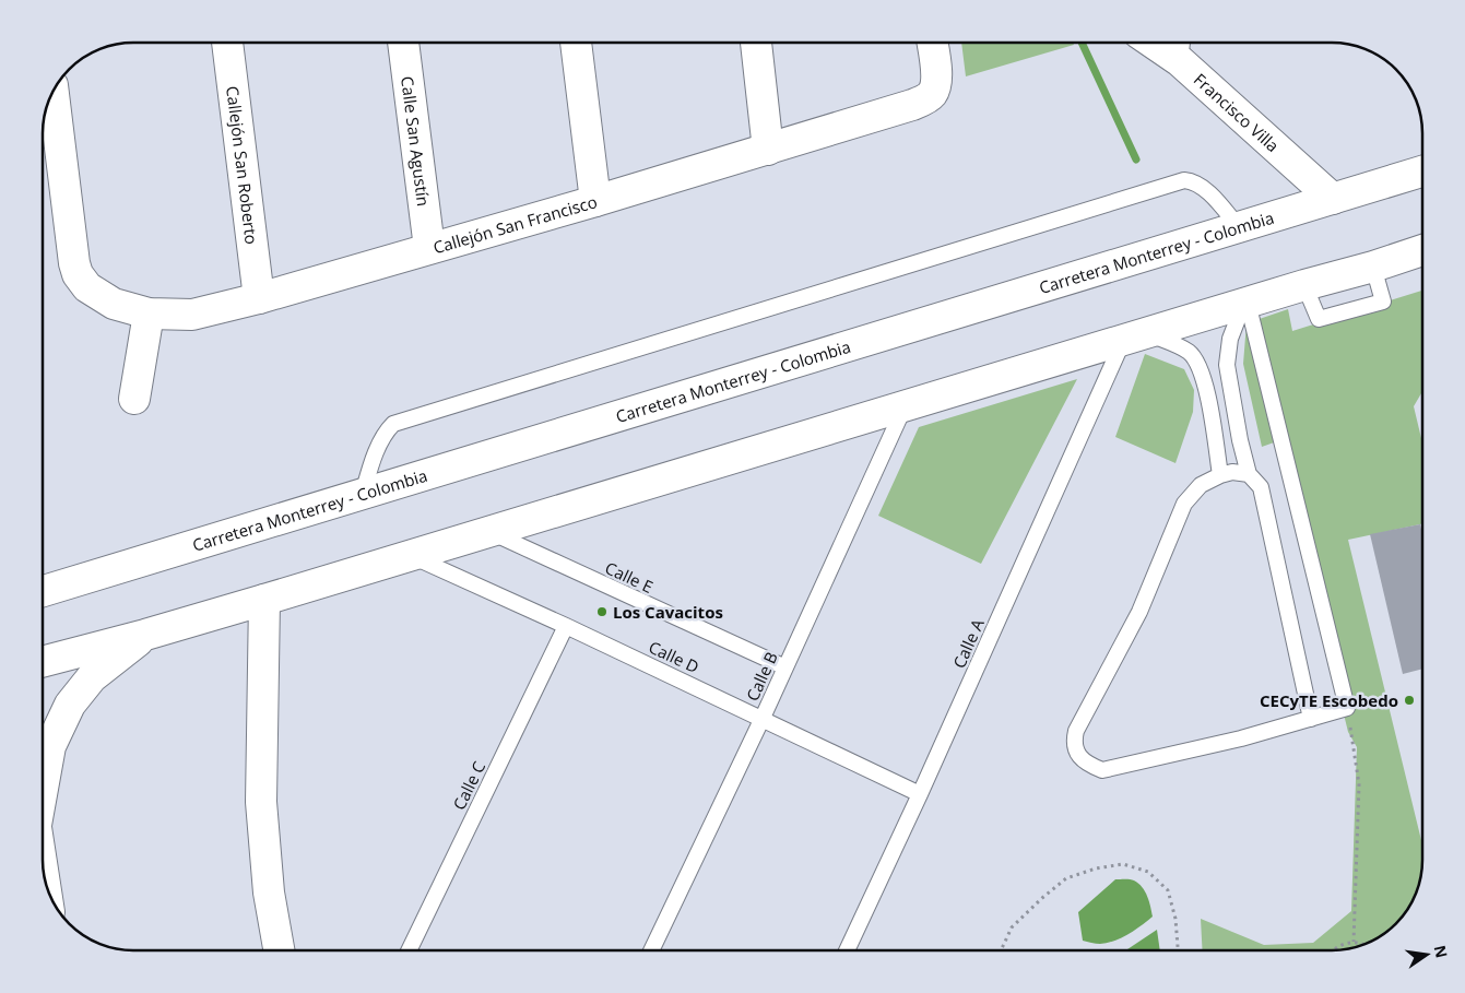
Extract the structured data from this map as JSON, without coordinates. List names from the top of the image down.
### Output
{
  "streets": {
    "main road": [
      "Francisco Villa",
      "Calle San Agustín",
      "Callejón San Roberto",
      "Callejón San Francisco",
      "Carretera Monterrey - Colombia"
    ],
    "lane": [
      "Calle E",
      "Calle A",
      "Calle D",
      "Calle B",
      "Calle C"
    ]
  },
  "crossings": [
    ["Francisco Villa", "Carretera Monterrey - Colombia"],
    ["Calle San Agustín", "Callejón San Francisco"],
    ["Callejón San Roberto", "Callejón San Francisco"],
    ["Calle E", "Calle B"],
    ["Calle A", "Calle D"],
    ["Calle D", "Calle B"],
    ["Calle D", "Calle C"]
  ],
  "places": ["Los Cavacitos", "CECyTE Escobedo"],
  "north": "right"
}
